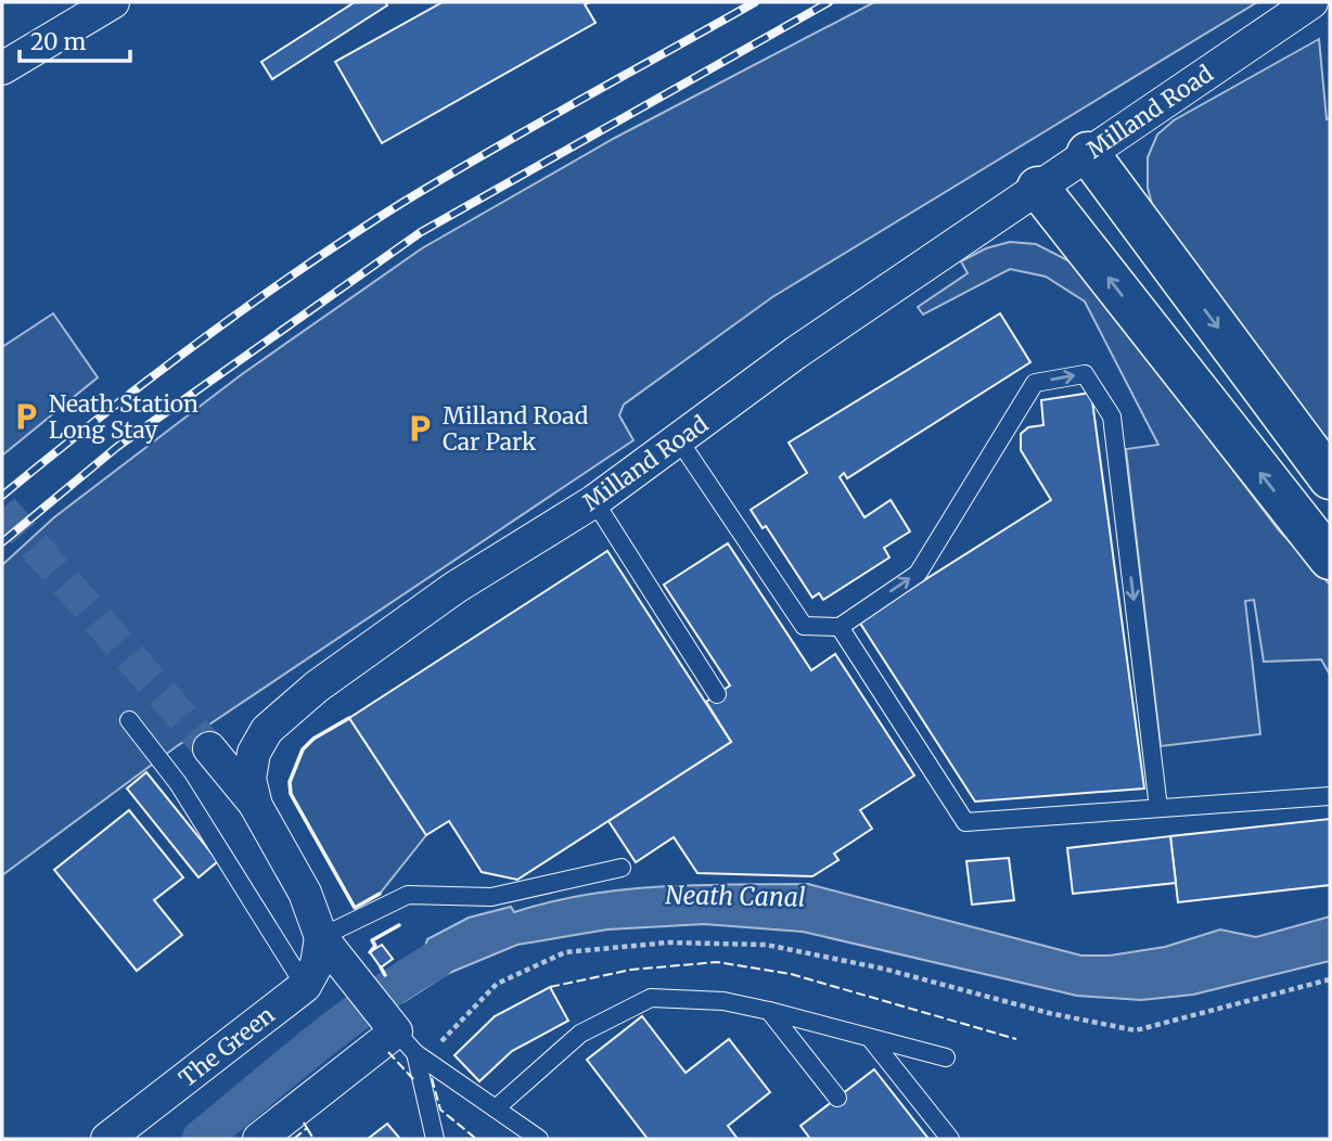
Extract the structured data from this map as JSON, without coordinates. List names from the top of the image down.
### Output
{
  "streets": {
    "street": ["Milland Road", "The Green"]
  },
  "water": ["Neath Canal"],
  "places": {
    "parking": ["Neath Station Long Stay", "Milland Road Car Park"]
  },
  "scale_bar": "20 m"
}
